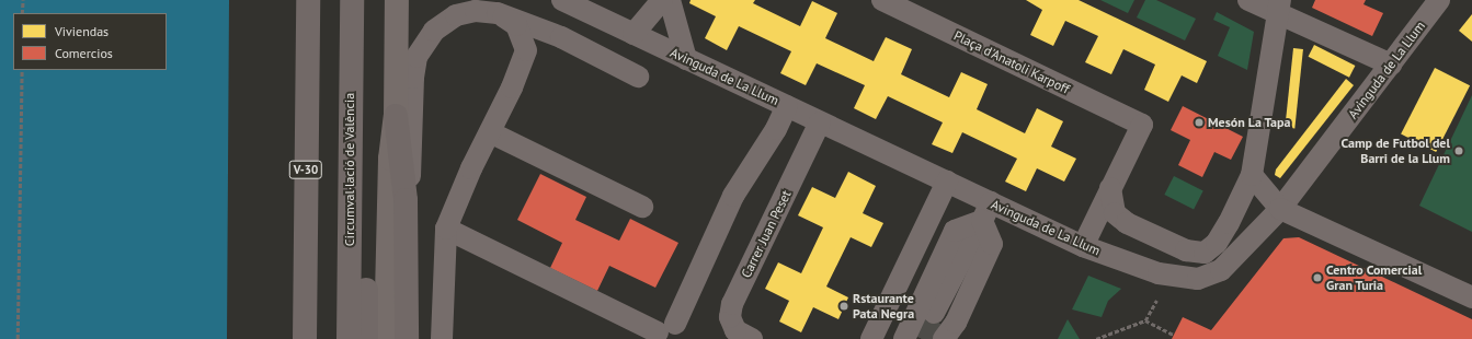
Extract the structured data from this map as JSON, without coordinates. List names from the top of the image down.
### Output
{
  "streets": {
    "highway": ["V-30", "Circumval·lació de València"],
    "street": ["Plaça d'Anatoli Karpoff", "Avinguda de La Llum", "Carrer Juan Peset"]
  },
  "crossings": [
    ["Avinguda de La Llum", "Carrer Juan Peset"]
  ],
  "places": [
    "Mesón La Tapa",
    "Camp de Futbol del Barri de la Llum",
    "Centro Comercial Gran Turia",
    "Rstaurante Pata Negra"
  ],
  "legend": ["Viviendas", "Comercios"]
}
